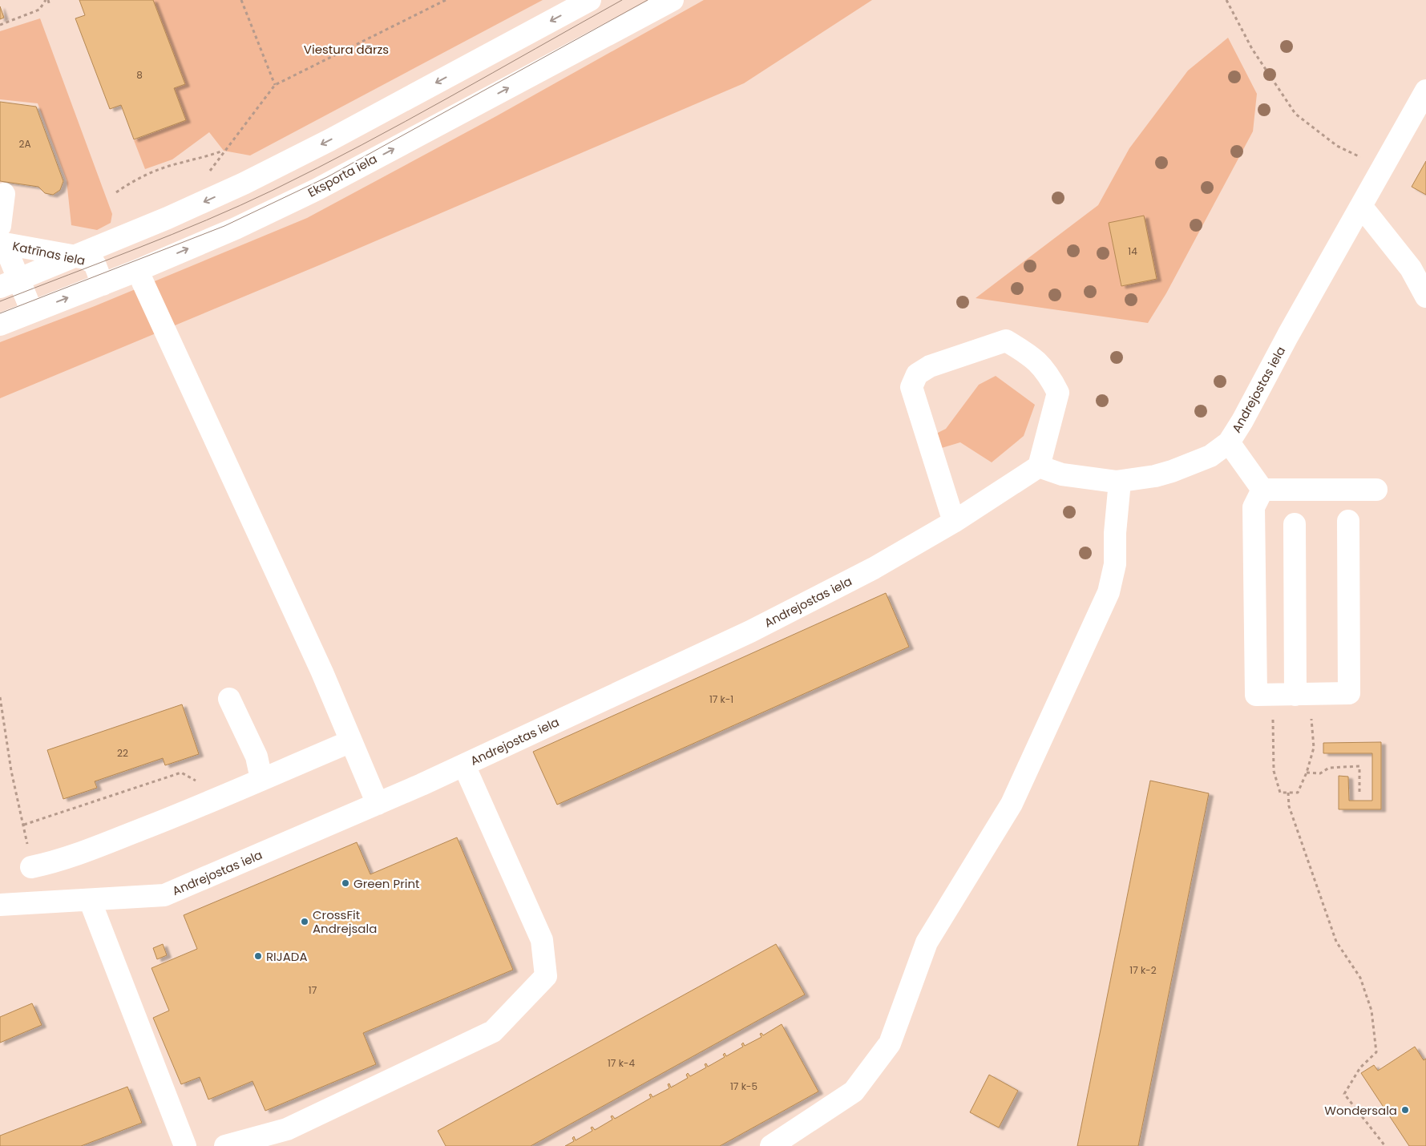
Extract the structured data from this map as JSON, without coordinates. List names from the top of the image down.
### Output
{
  "streets": {
    "street": ["Eksporta iela", "Katrīnas iela", "Andrejostas iela"]
  },
  "crossings": [
    ["Eksporta iela", "Katrīnas iela"]
  ],
  "parks": ["Viestura dārzs"],
  "places": [
    "Green Print",
    "CrossFit Andrejsala",
    "RIJADA",
    "Wondersala"
  ],
  "house_numbers": [
    "8",
    "2A",
    "14",
    "17 k-1",
    "22",
    "17 k-2",
    "17",
    "17 k-4",
    "17 k-5"
  ]
}
